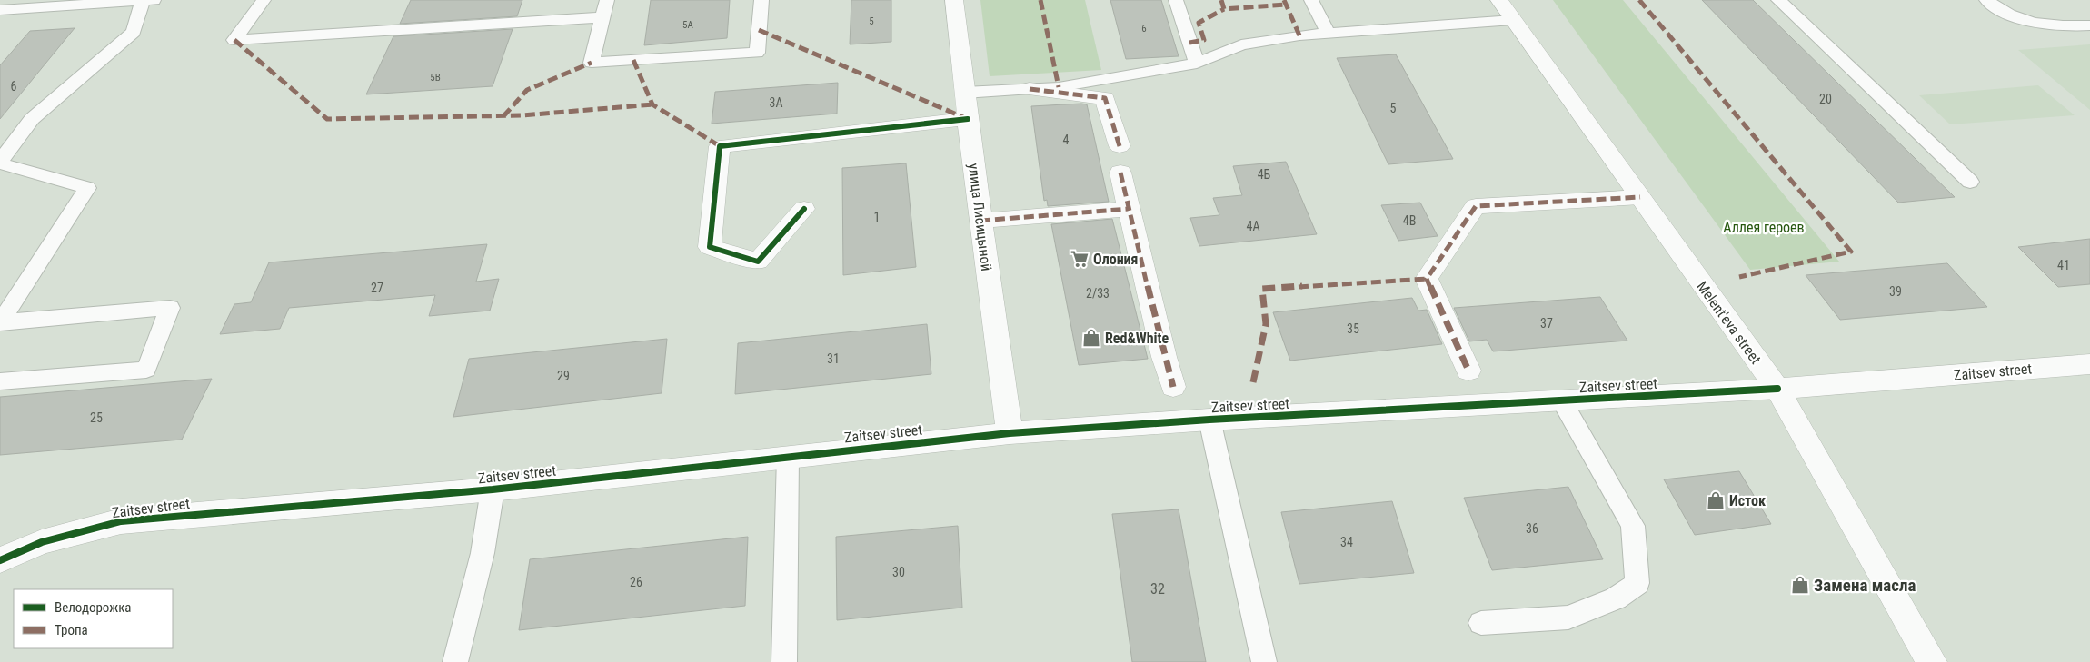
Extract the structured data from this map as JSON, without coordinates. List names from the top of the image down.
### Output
{
  "streets": {
    "street": ["улица Лисицыной", "Melent'eva street", "Zaitsev street"]
  },
  "crossings": [
    ["улица Лисицыной", "Zaitsev street"],
    ["Melent'eva street", "Zaitsev street"]
  ],
  "parks": ["Аллея героев"],
  "places": {
    "supermarket": ["Олония"],
    "shop": ["Red&White", "Исток", "Замена масла"]
  },
  "house_numbers": [
    "5",
    "5А",
    "6",
    "5В",
    "6",
    "20",
    "3А",
    "5",
    "4",
    "4Б",
    "1",
    "4В",
    "4А",
    "41",
    "27",
    "39",
    "2/33",
    "37",
    "35",
    "31",
    "29",
    "25",
    "36",
    "34",
    "30",
    "26",
    "32"
  ],
  "legend": ["Велодорожка", "Тропа"]
}
